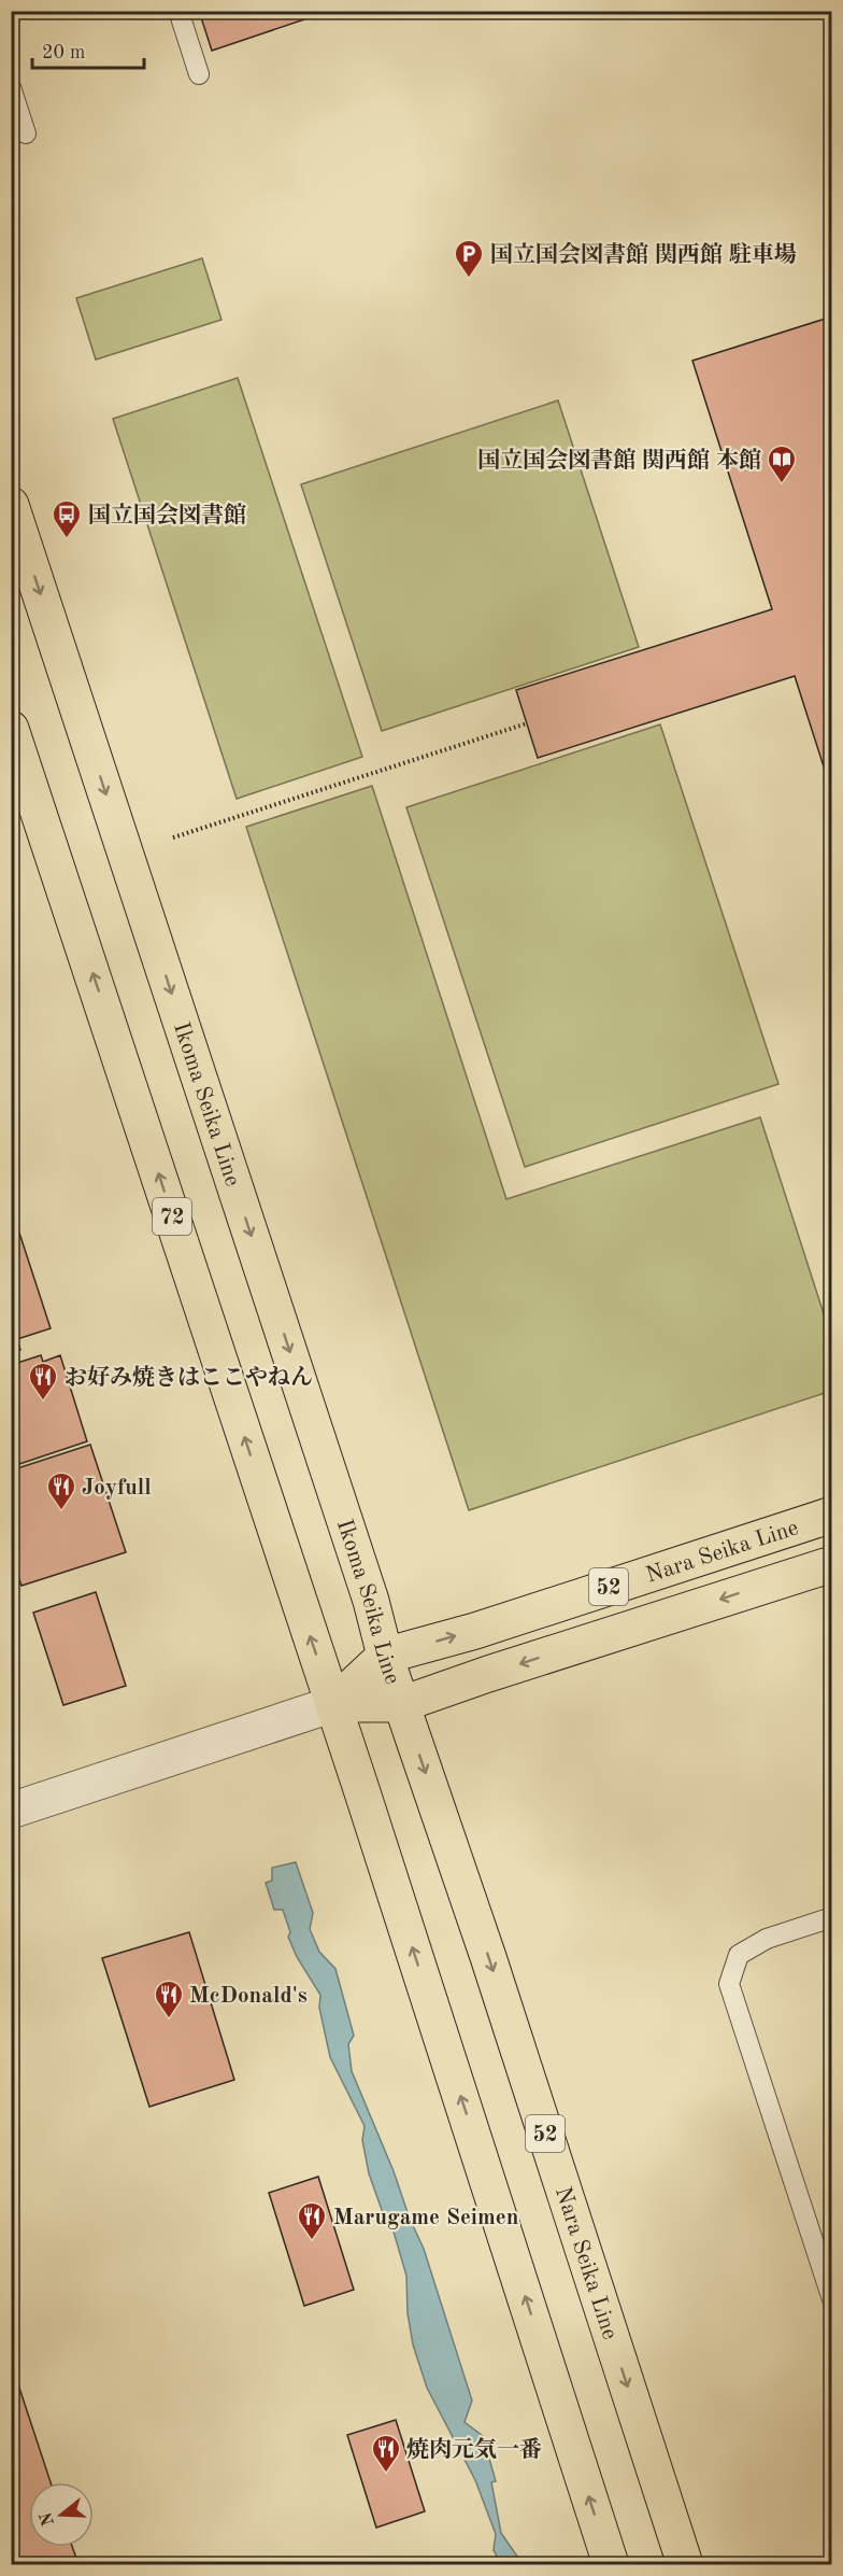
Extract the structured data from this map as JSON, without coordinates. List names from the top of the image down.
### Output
{
  "streets": {
    "main road": [
      "Ikoma Seika Line",
      "72",
      "Nara Seika Line",
      "52"
    ]
  },
  "crossings": [
    ["Ikoma Seika Line", "Nara Seika Line"],
    ["72", "Nara Seika Line"]
  ],
  "places": {
    "parking": ["国立国会図書館 関西館 駐車場"],
    "library": ["国立国会図書館 関西館 本館"],
    "bus stop": ["国立国会図書館"],
    "restaurant": [
      "お好み焼きはここやねん",
      "Joyfull",
      "McDonald's",
      "Marugame Seimen",
      "焼肉元気一番"
    ]
  },
  "scale_bar": "20 m",
  "north": "left"
}
